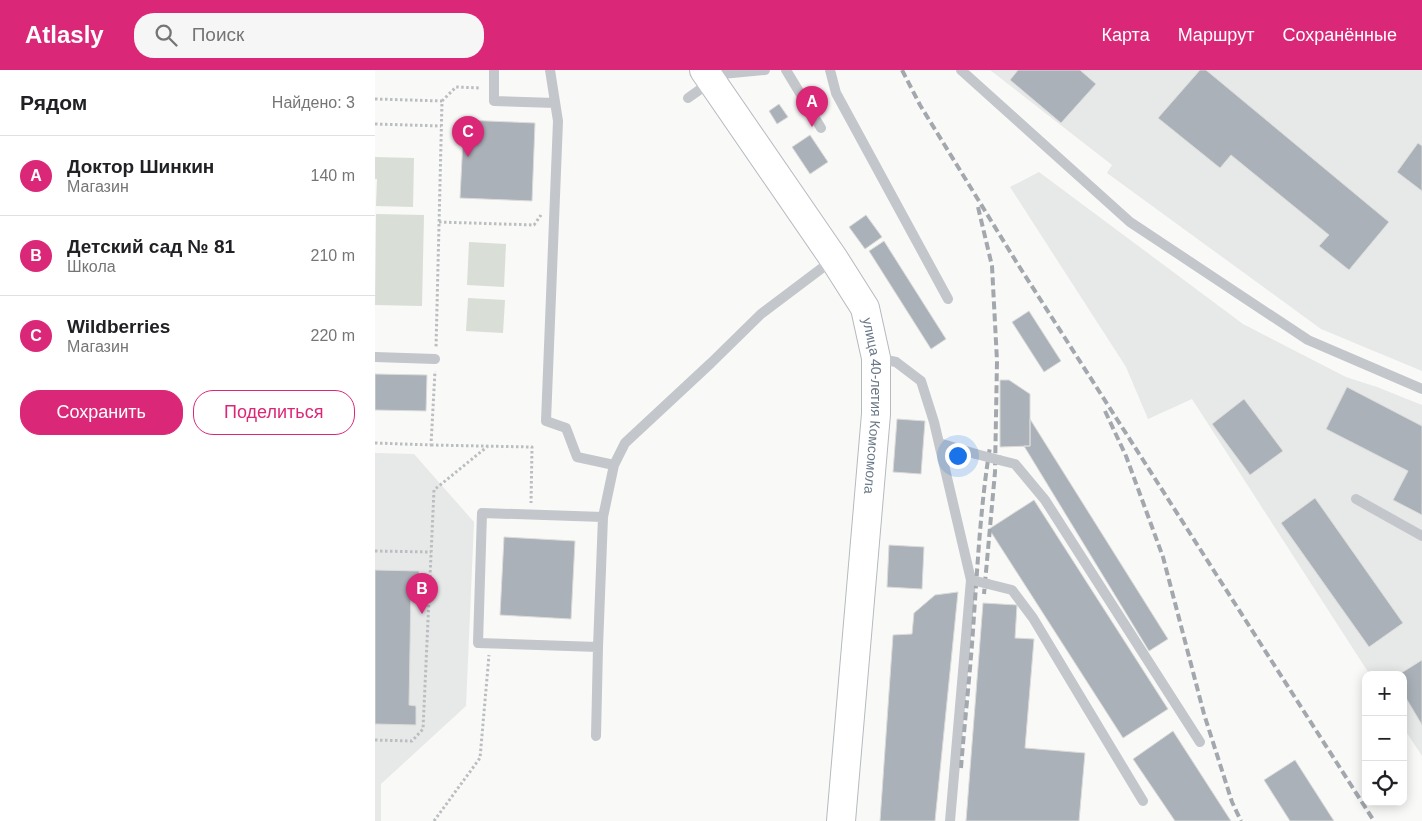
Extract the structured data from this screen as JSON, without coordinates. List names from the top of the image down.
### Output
{
  "streets": {
    "main road": ["улица 40-летия Комсомола"]
  },
  "page": {
    "header": "Atlasly",
    "search": "Поиск",
    "nav": ["Карта", "Маршрут", "Сохранённые"],
    "heading": ["Рядом", "Найдено: 3"],
    "pins": ["A", "C", "B"],
    "list": [
      {
        "mark": "A",
        "name": "Доктор Шинкин",
        "note": "Магазин",
        "value": "140 m"
      },
      {
        "mark": "B",
        "name": "Детский сад № 81",
        "note": "Школа",
        "value": "210 m"
      },
      {
        "mark": "C",
        "name": "Wildberries",
        "note": "Магазин",
        "value": "220 m"
      }
    ],
    "buttons": ["Сохранить", "Поделиться"],
    "map_buttons": ["+", "−"]
  }
}
